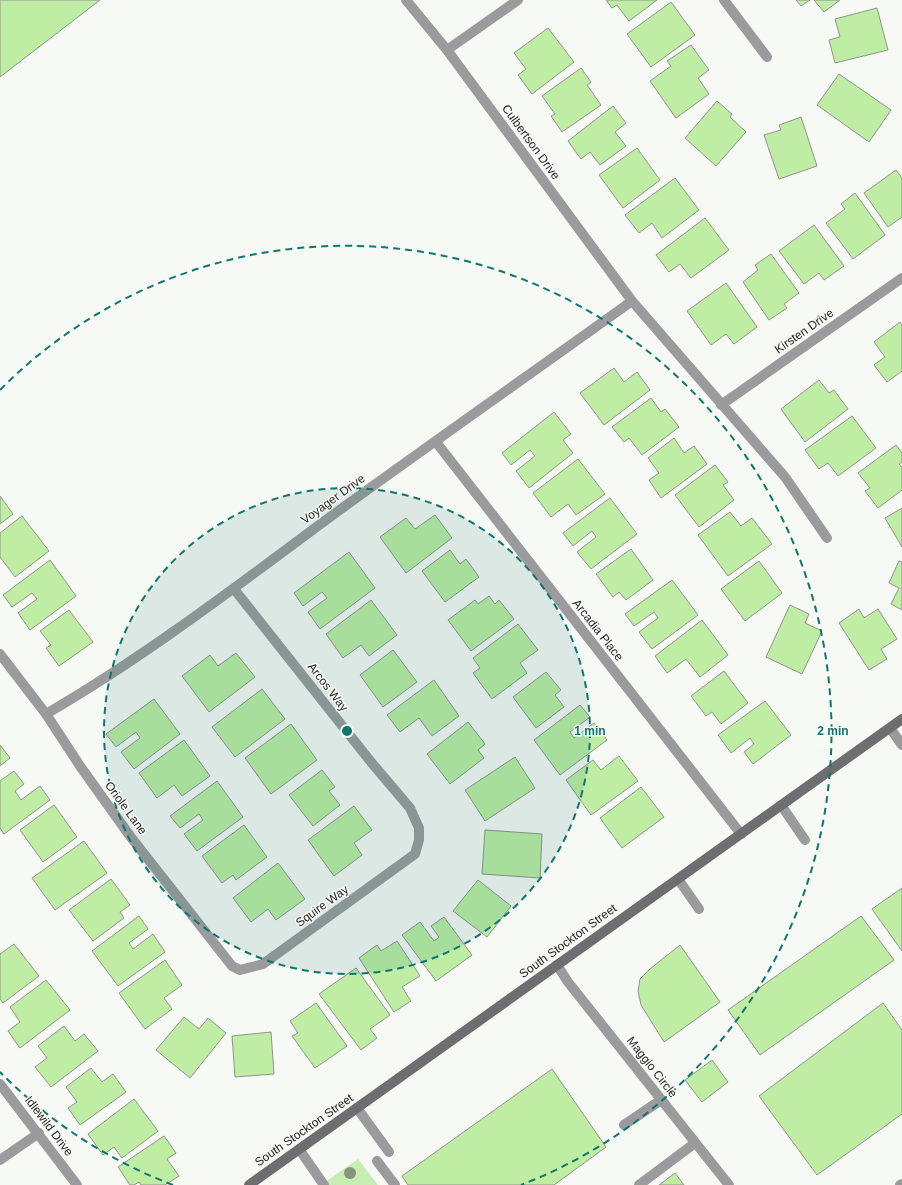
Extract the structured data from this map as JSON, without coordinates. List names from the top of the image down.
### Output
{
  "streets": {
    "street": [
      "Culbertson Drive",
      "Kirsten Drive",
      "Voyager Drive",
      "Arcadia Place",
      "Arcos Way",
      "Oriole Lane",
      "Squire Way",
      "South Stockton Street",
      "Maggio Circle",
      "Idlewild Drive"
    ]
  },
  "crossings": [
    ["Culbertson Drive", "Kirsten Drive"],
    ["Culbertson Drive", "Voyager Drive"],
    ["Voyager Drive", "Arcadia Place"],
    ["Voyager Drive", "Arcos Way"],
    ["Voyager Drive", "Oriole Lane"],
    ["Arcadia Place", "South Stockton Street"],
    ["Arcos Way", "Squire Way"],
    ["Oriole Lane", "Squire Way"],
    ["South Stockton Street", "Maggio Circle"]
  ],
  "rings": ["1 min", "2 min"]
}
